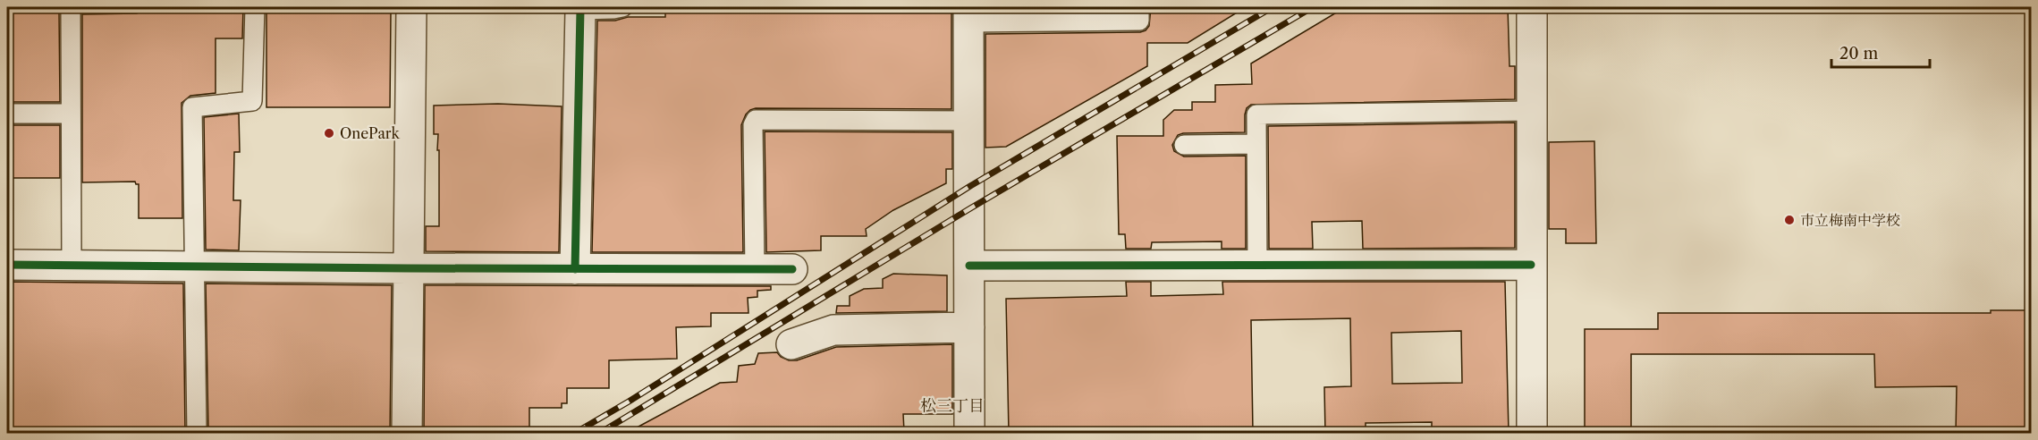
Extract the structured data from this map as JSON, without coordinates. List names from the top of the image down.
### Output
{
  "districts": ["松三丁目"],
  "places": ["OnePark", "市立梅南中学校"],
  "scale_bar": "20 m"
}
